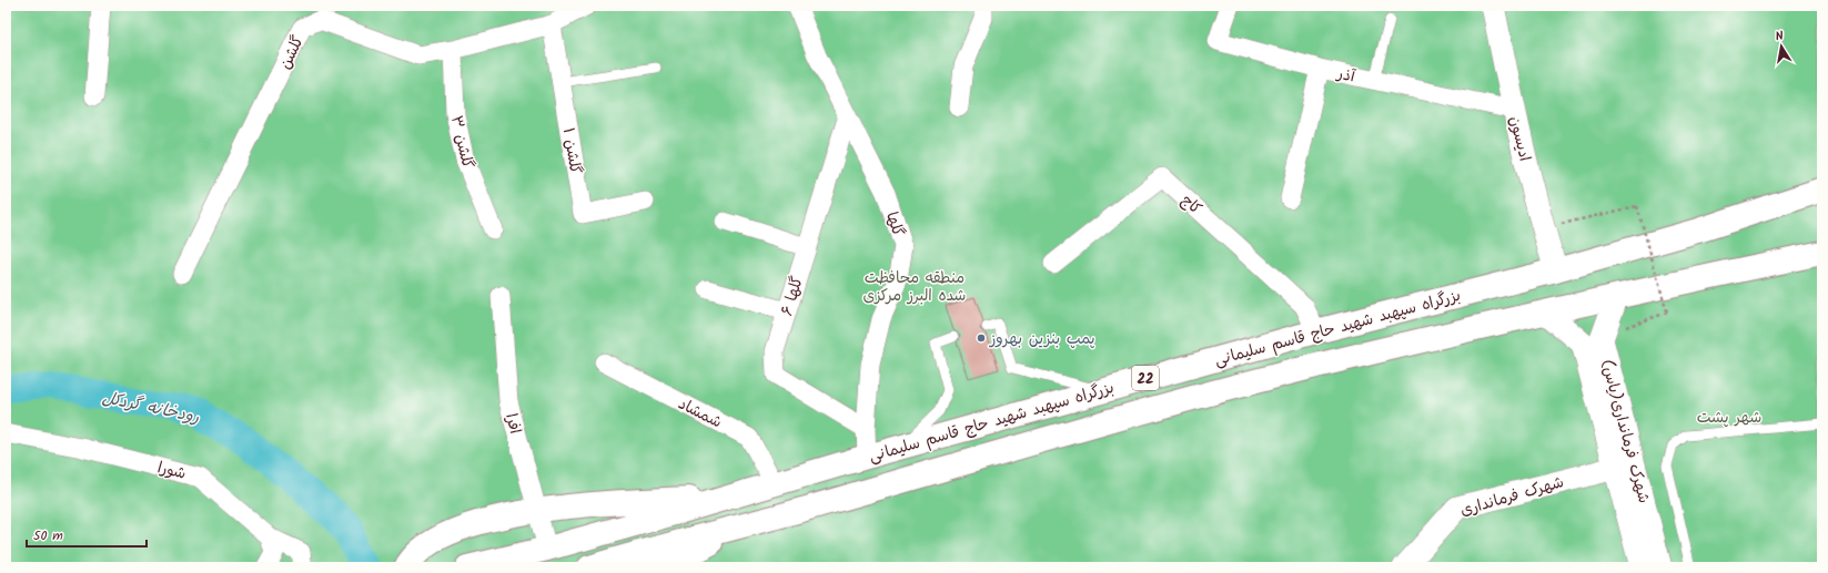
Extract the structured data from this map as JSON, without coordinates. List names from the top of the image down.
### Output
{
  "streets": {
    "highway": ["بزرگراه سپهبد شهید حاج قاسم سلیمانی", "22"],
    "street": [
      "گلشن",
      "آذر",
      "ادیسون",
      "گلشن ۳",
      "گلشن ۱",
      "کاج",
      "گلها",
      "گلها ۶",
      "شمشاد",
      "افرا",
      "شهرک فرمانداری(یاس)",
      "شورا",
      "شهرک فرمانداری"
    ]
  },
  "crossings": [
    ["گلشن", "گلشن ۳"],
    ["گلشن", "گلشن ۱"],
    ["آذر", "ادیسون"],
    ["ادیسون", "بزرگراه سپهبد شهید حاج قاسم سلیمانی"],
    ["کاج", "بزرگراه سپهبد شهید حاج قاسم سلیمانی"],
    ["گلها", "گلها ۶"],
    ["گلها", "بزرگراه سپهبد شهید حاج قاسم سلیمانی"],
    ["بزرگراه سپهبد شهید حاج قاسم سلیمانی", "شمشاد"],
    ["بزرگراه سپهبد شهید حاج قاسم سلیمانی", "افرا"],
    ["بزرگراه سپهبد شهید حاج قاسم سلیمانی", "شهرک فرمانداری(یاس)"],
    ["شهرک فرمانداری(یاس)", "شهرک فرمانداری"]
  ],
  "water": ["رودخانه گردکل"],
  "parks": ["منطقه محافظت شده البرز مرکزی", "شهر پشت"],
  "places": ["پمپ بنزین بهروز"],
  "scale_bar": "50 m",
  "north": "top"
}
